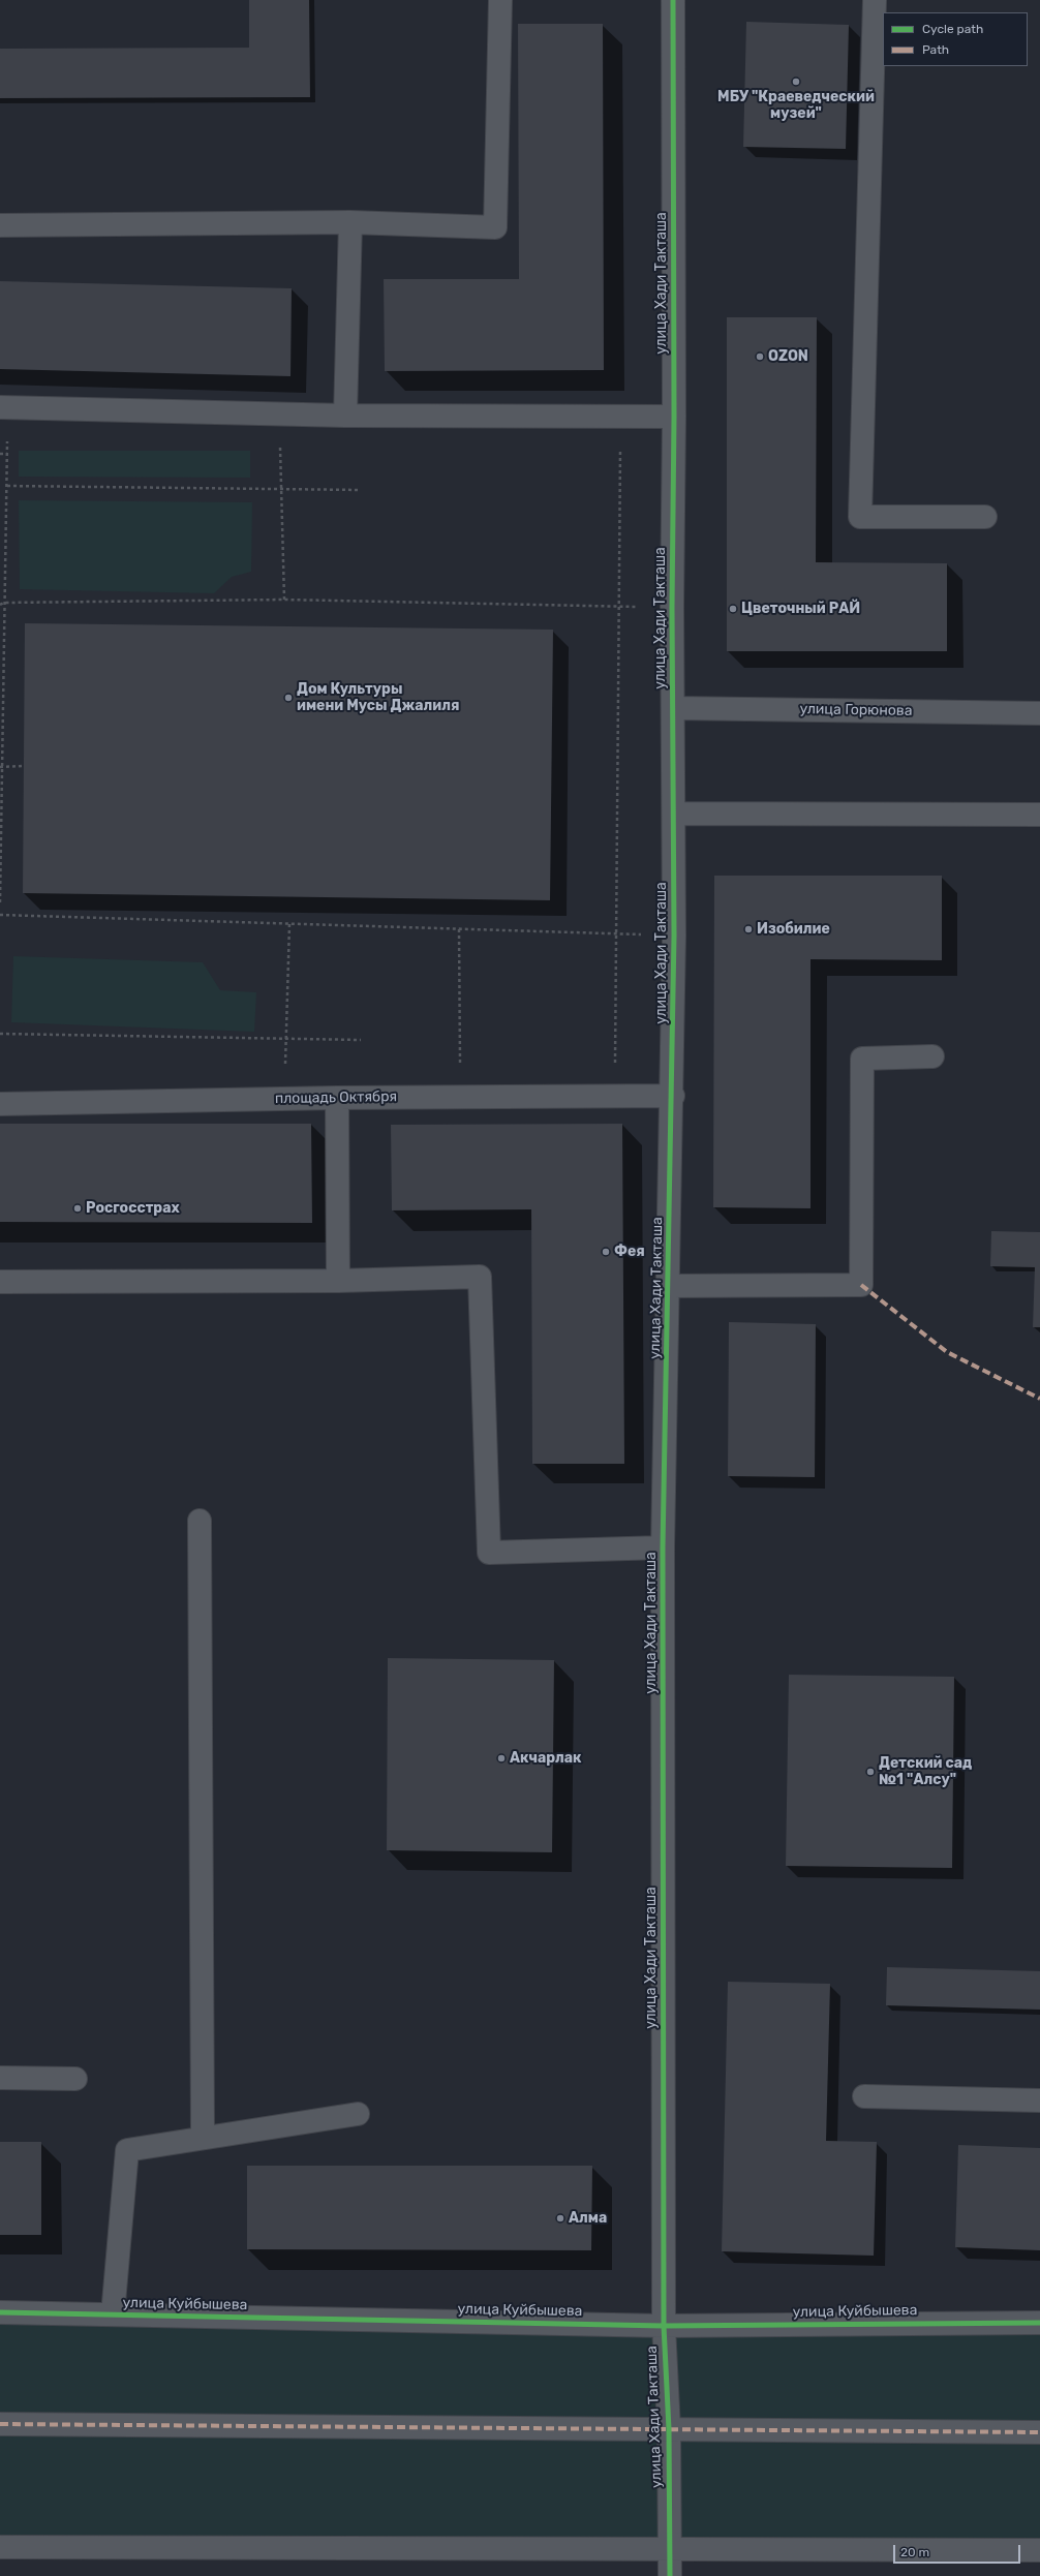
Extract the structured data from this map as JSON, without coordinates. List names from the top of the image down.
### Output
{
  "streets": {
    "street": [
      "улица Хади Такташа",
      "улица Горюнова",
      "площадь Октября",
      "улица Куйбышева"
    ]
  },
  "crossings": [
    ["улица Хади Такташа", "улица Горюнова"],
    ["улица Хади Такташа", "площадь Октября"],
    ["улица Хади Такташа", "улица Куйбышева"]
  ],
  "places": [
    "МБУ \"Краеведческий музей\"",
    "OZON",
    "Цветочный РАЙ",
    "Дом Культуры имени Мусы Джалиля",
    "Изобилие",
    "Росгосстрах",
    "Фея",
    "Акчарлак",
    "Детский сад №1 \"Алсу\"",
    "Алма"
  ],
  "legend": ["Cycle path", "Path"],
  "scale_bar": "20 m"
}
